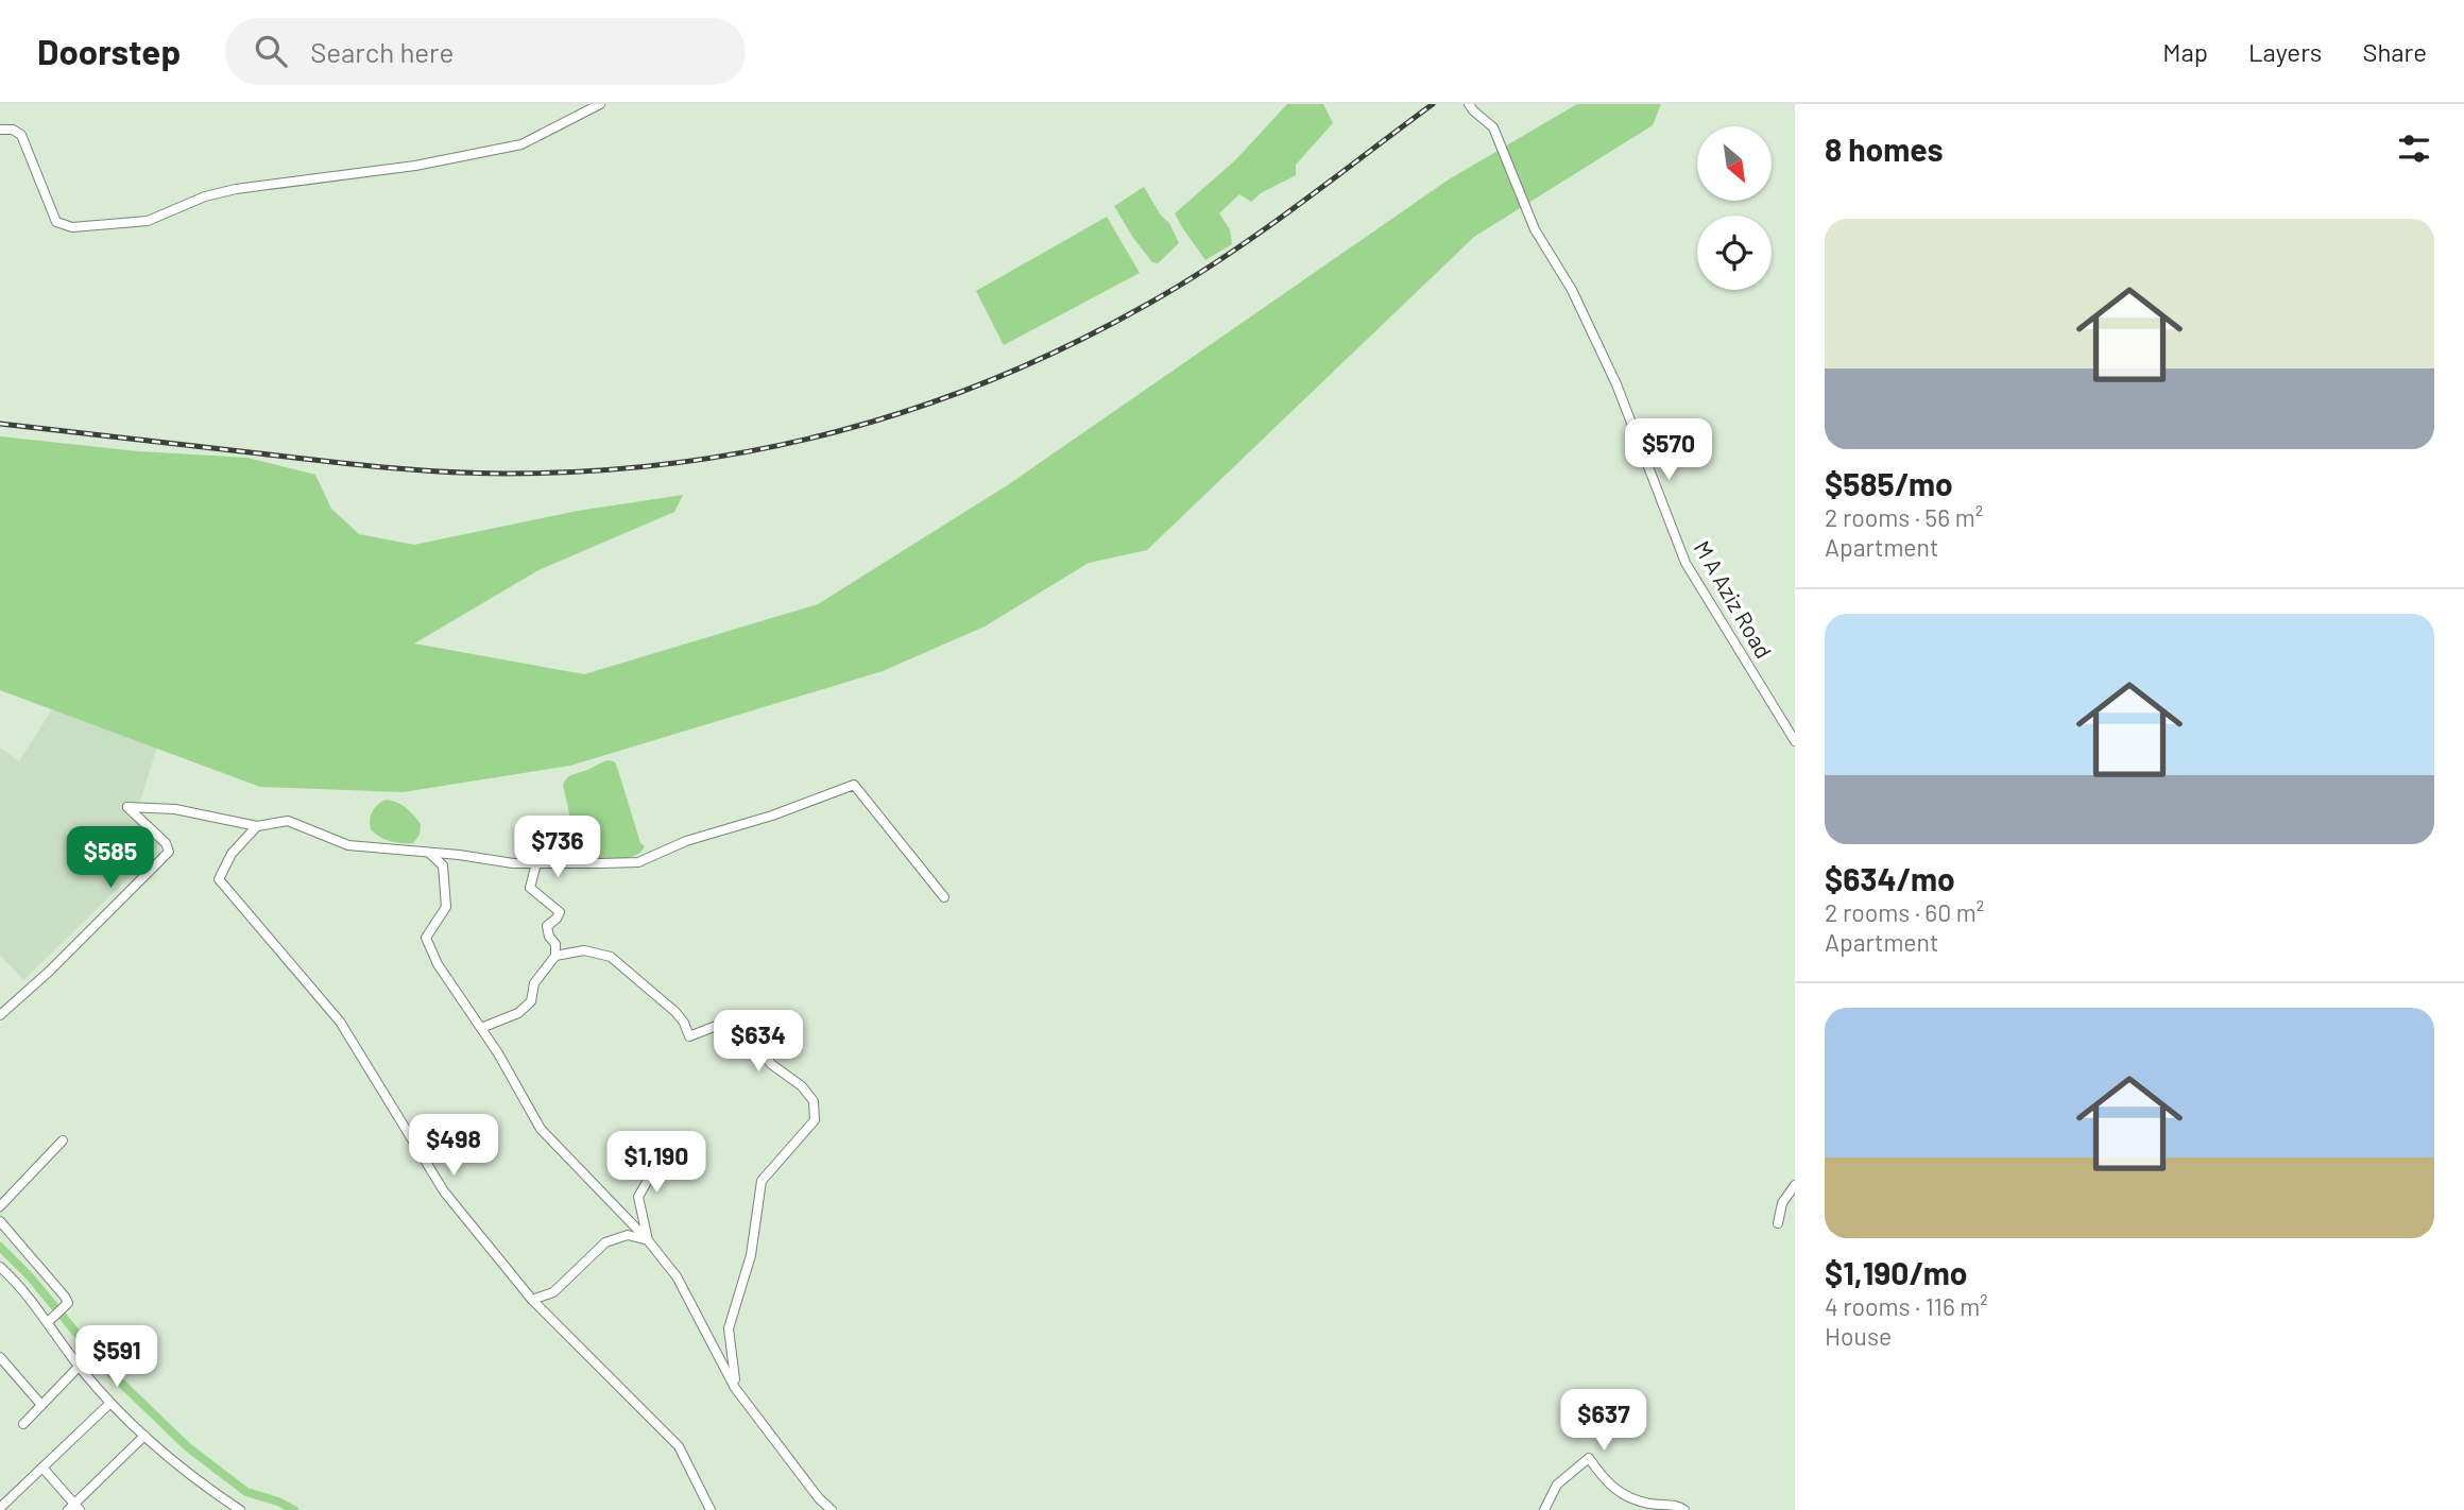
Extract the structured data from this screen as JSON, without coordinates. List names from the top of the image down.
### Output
{
  "streets": {
    "street": ["M A Aziz Road"]
  },
  "north": "bottom right",
  "page": {
    "header": "Doorstep",
    "search": "Search here",
    "nav": ["Map", "Layers", "Share"],
    "heading": "8 homes",
    "list": [
      {
        "name": "$585/mo",
        "note": "2 rooms · 56 m² · Apartment"
      },
      {
        "name": "$634/mo",
        "note": "2 rooms · 60 m² · Apartment"
      },
      {
        "name": "$1,190/mo",
        "note": "4 rooms · 116 m² · House"
      }
    ],
    "price": [
      "$570",
      "$736",
      "$585",
      "$634",
      "$498",
      "$1,190",
      "$591",
      "$637"
    ]
  }
}
